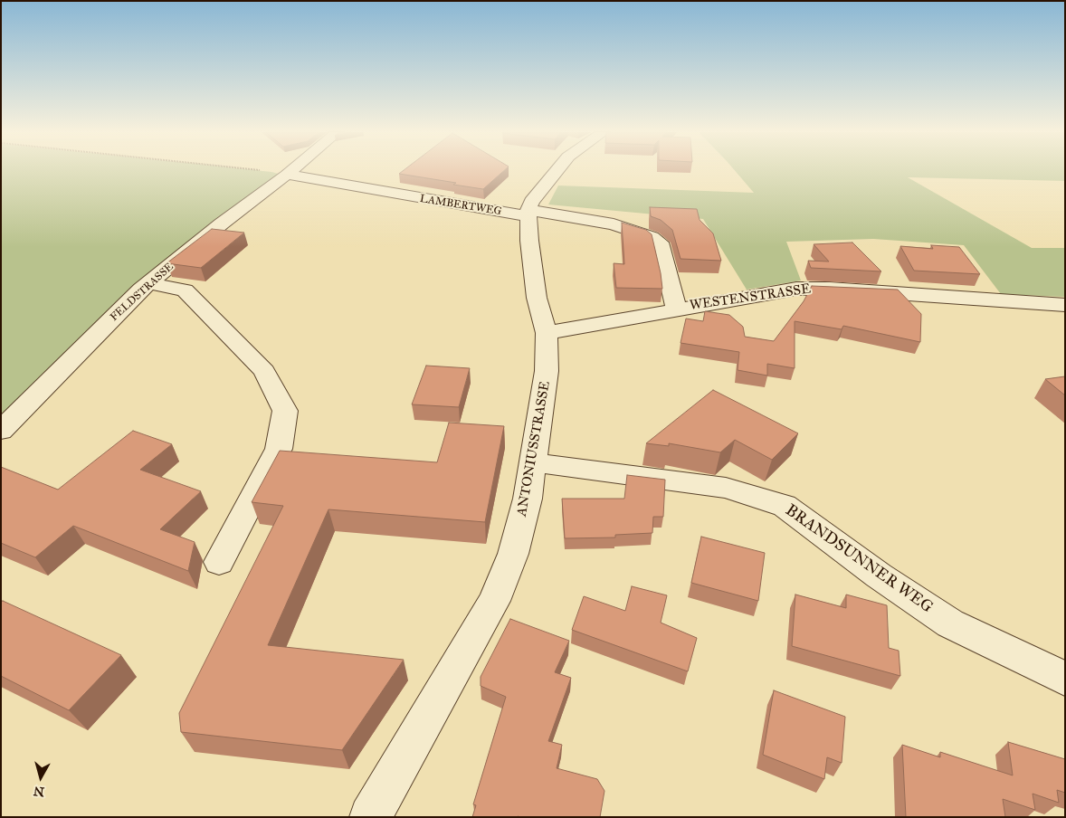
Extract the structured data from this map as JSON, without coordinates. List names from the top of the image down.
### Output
{
  "streets": {
    "street": [
      "LAMBERTWEG",
      "FELDSTRASSE",
      "WESTENSTRASSE",
      "ANTONIUSSTRASSE",
      "BRANDSUNNER WEG"
    ]
  },
  "crossings": [
    ["LAMBERTWEG", "FELDSTRASSE"],
    ["LAMBERTWEG", "WESTENSTRASSE"],
    ["LAMBERTWEG", "ANTONIUSSTRASSE"],
    ["WESTENSTRASSE", "ANTONIUSSTRASSE"],
    ["ANTONIUSSTRASSE", "BRANDSUNNER WEG"]
  ],
  "north": "bottom"
}
